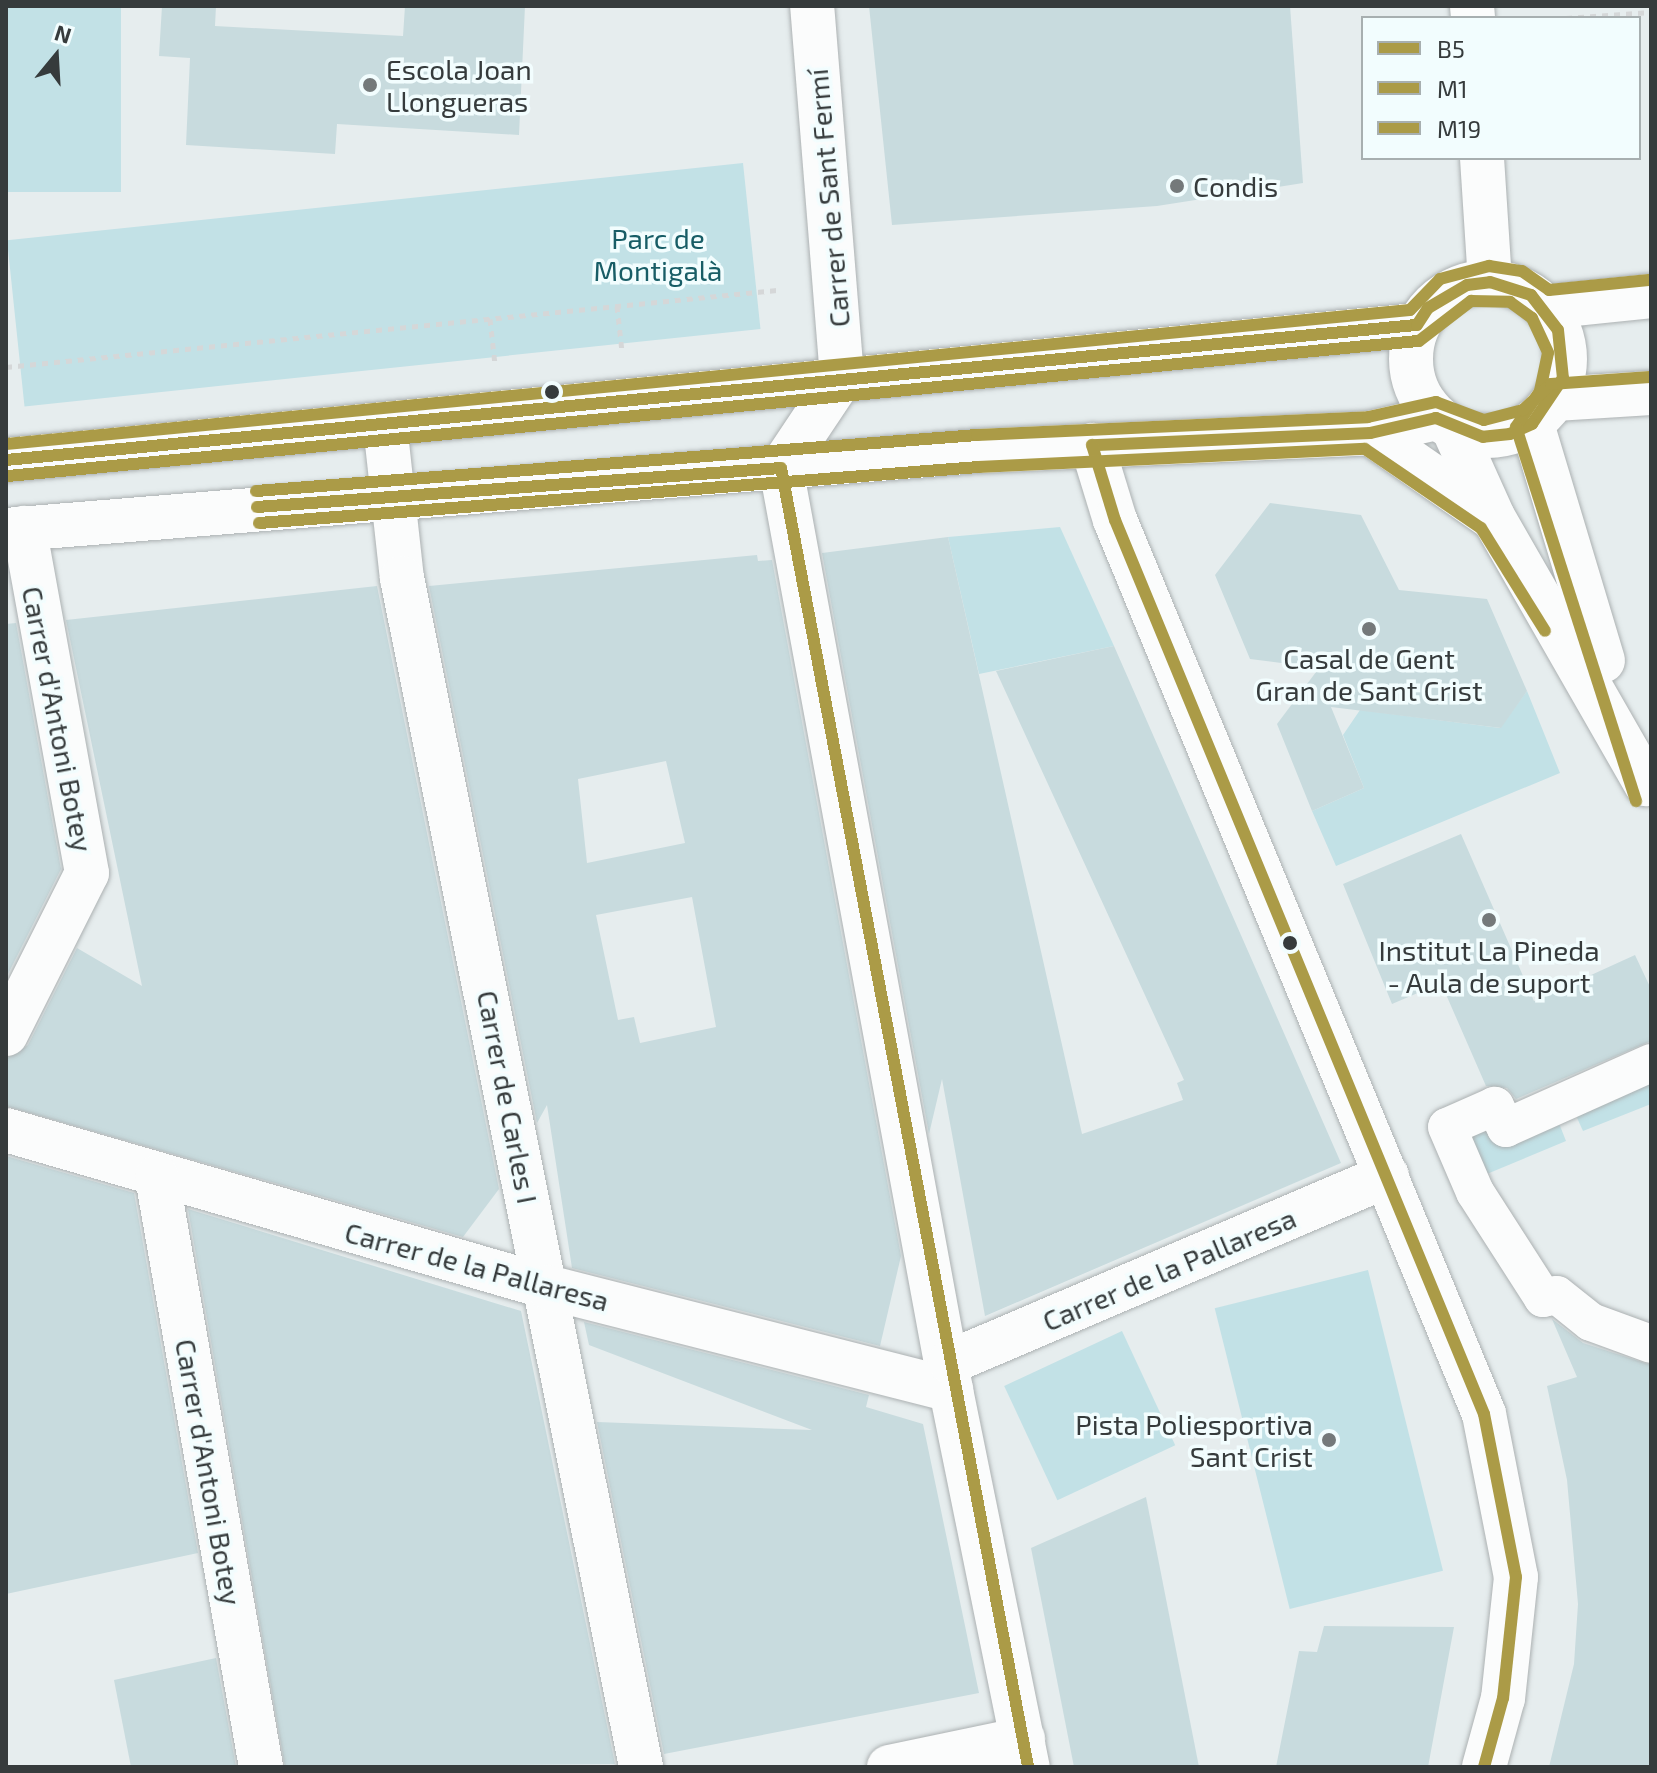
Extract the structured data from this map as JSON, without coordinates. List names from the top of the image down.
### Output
{
  "streets": {
    "street": [
      "Carrer de Sant Fermí",
      "Carrer d'Antoni Botey",
      "Carrer de Carles I",
      "Carrer de la Pallaresa"
    ]
  },
  "crossings": [
    ["Carrer d'Antoni Botey", "Carrer de la Pallaresa"],
    ["Carrer de Carles I", "Carrer de la Pallaresa"]
  ],
  "parks": ["Parc de Montigalà"],
  "places": [
    "Escola Joan Llongueras",
    "Condis",
    "Casal de Gent Gran de Sant Crist",
    "Institut La Pineda - Aula de suport",
    "Pista Poliesportiva Sant Crist"
  ],
  "lines": ["transit line M19", "transit line B5", "transit line M1"],
  "legend": ["B5", "M1", "M19"],
  "north": "top"
}
